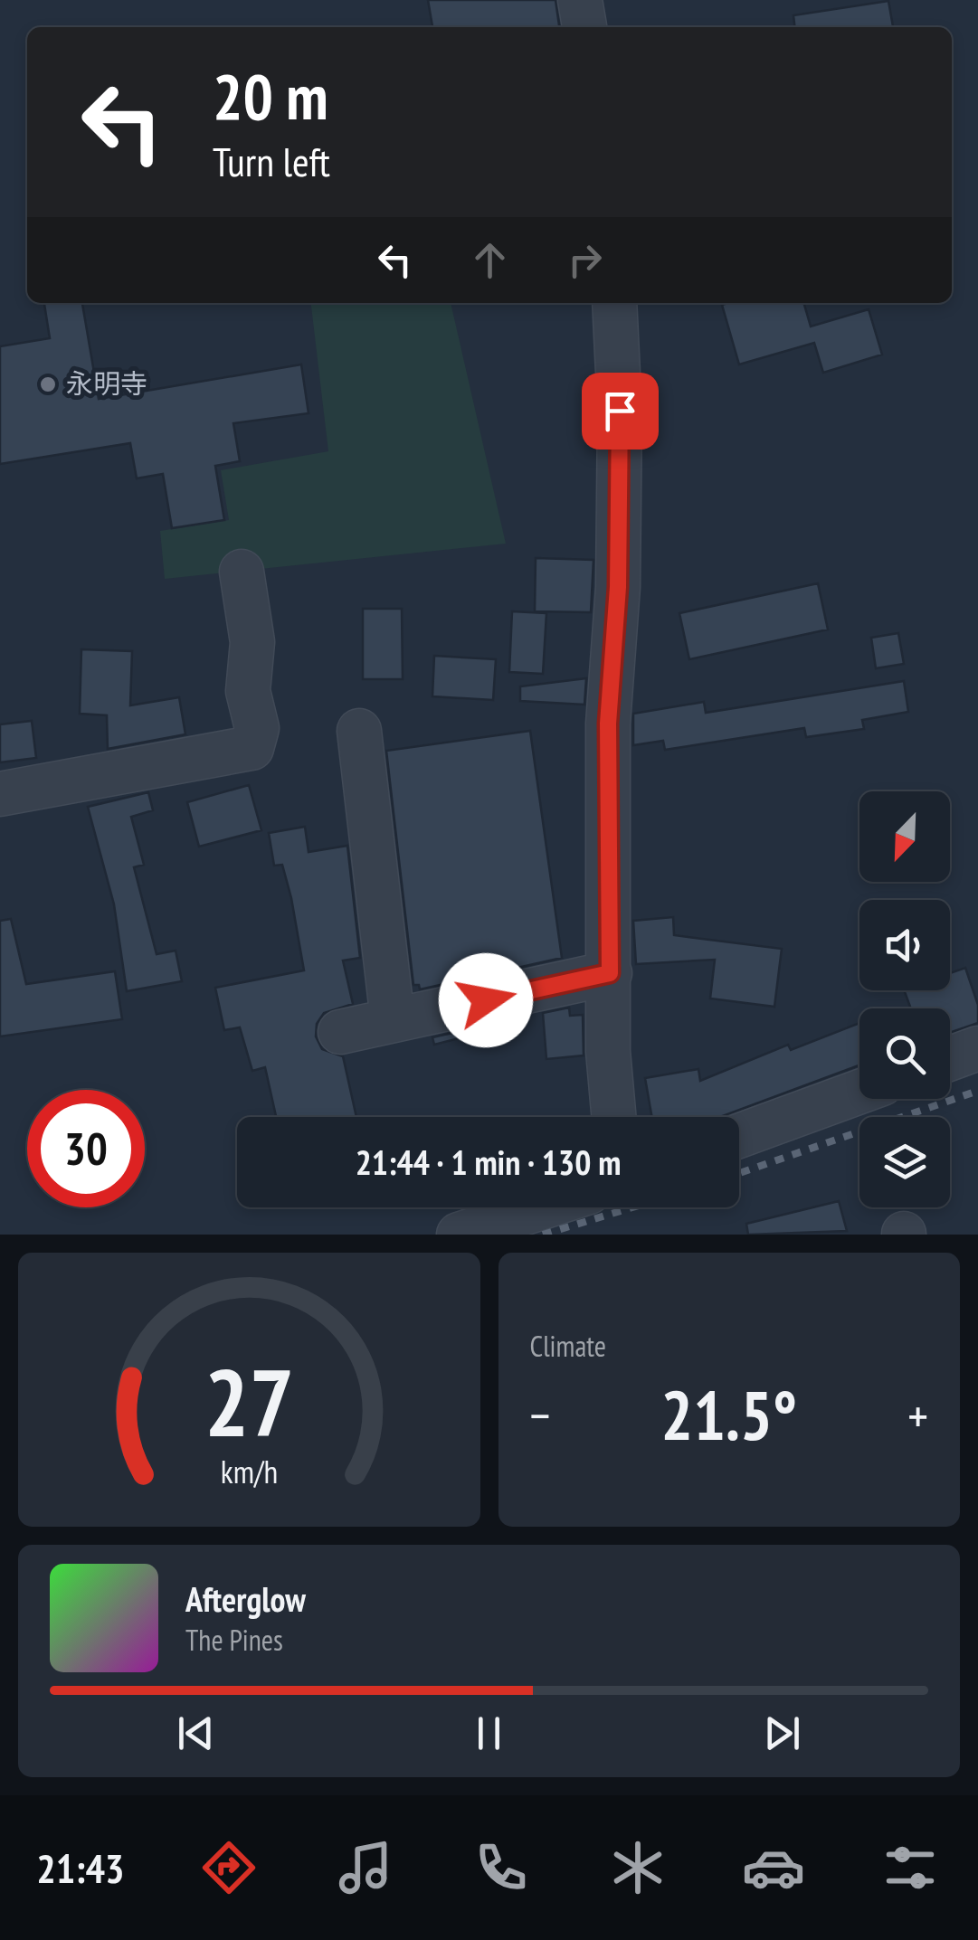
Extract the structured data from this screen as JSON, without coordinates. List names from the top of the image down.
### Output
{
  "places": ["永明寺"],
  "north": "bottom left",
  "page": {
    "turn": ["20 m", "Turn left"],
    "limit": "30",
    "trip": "21:44 · 1 min · 130 m",
    "tile": "Climate",
    "heat": ["−", "21.5°", "+"],
    "song": ["Afterglow", "The Pines"],
    "tabs": "21:43",
    "gauge": ["27", "km/h"]
  }
}
